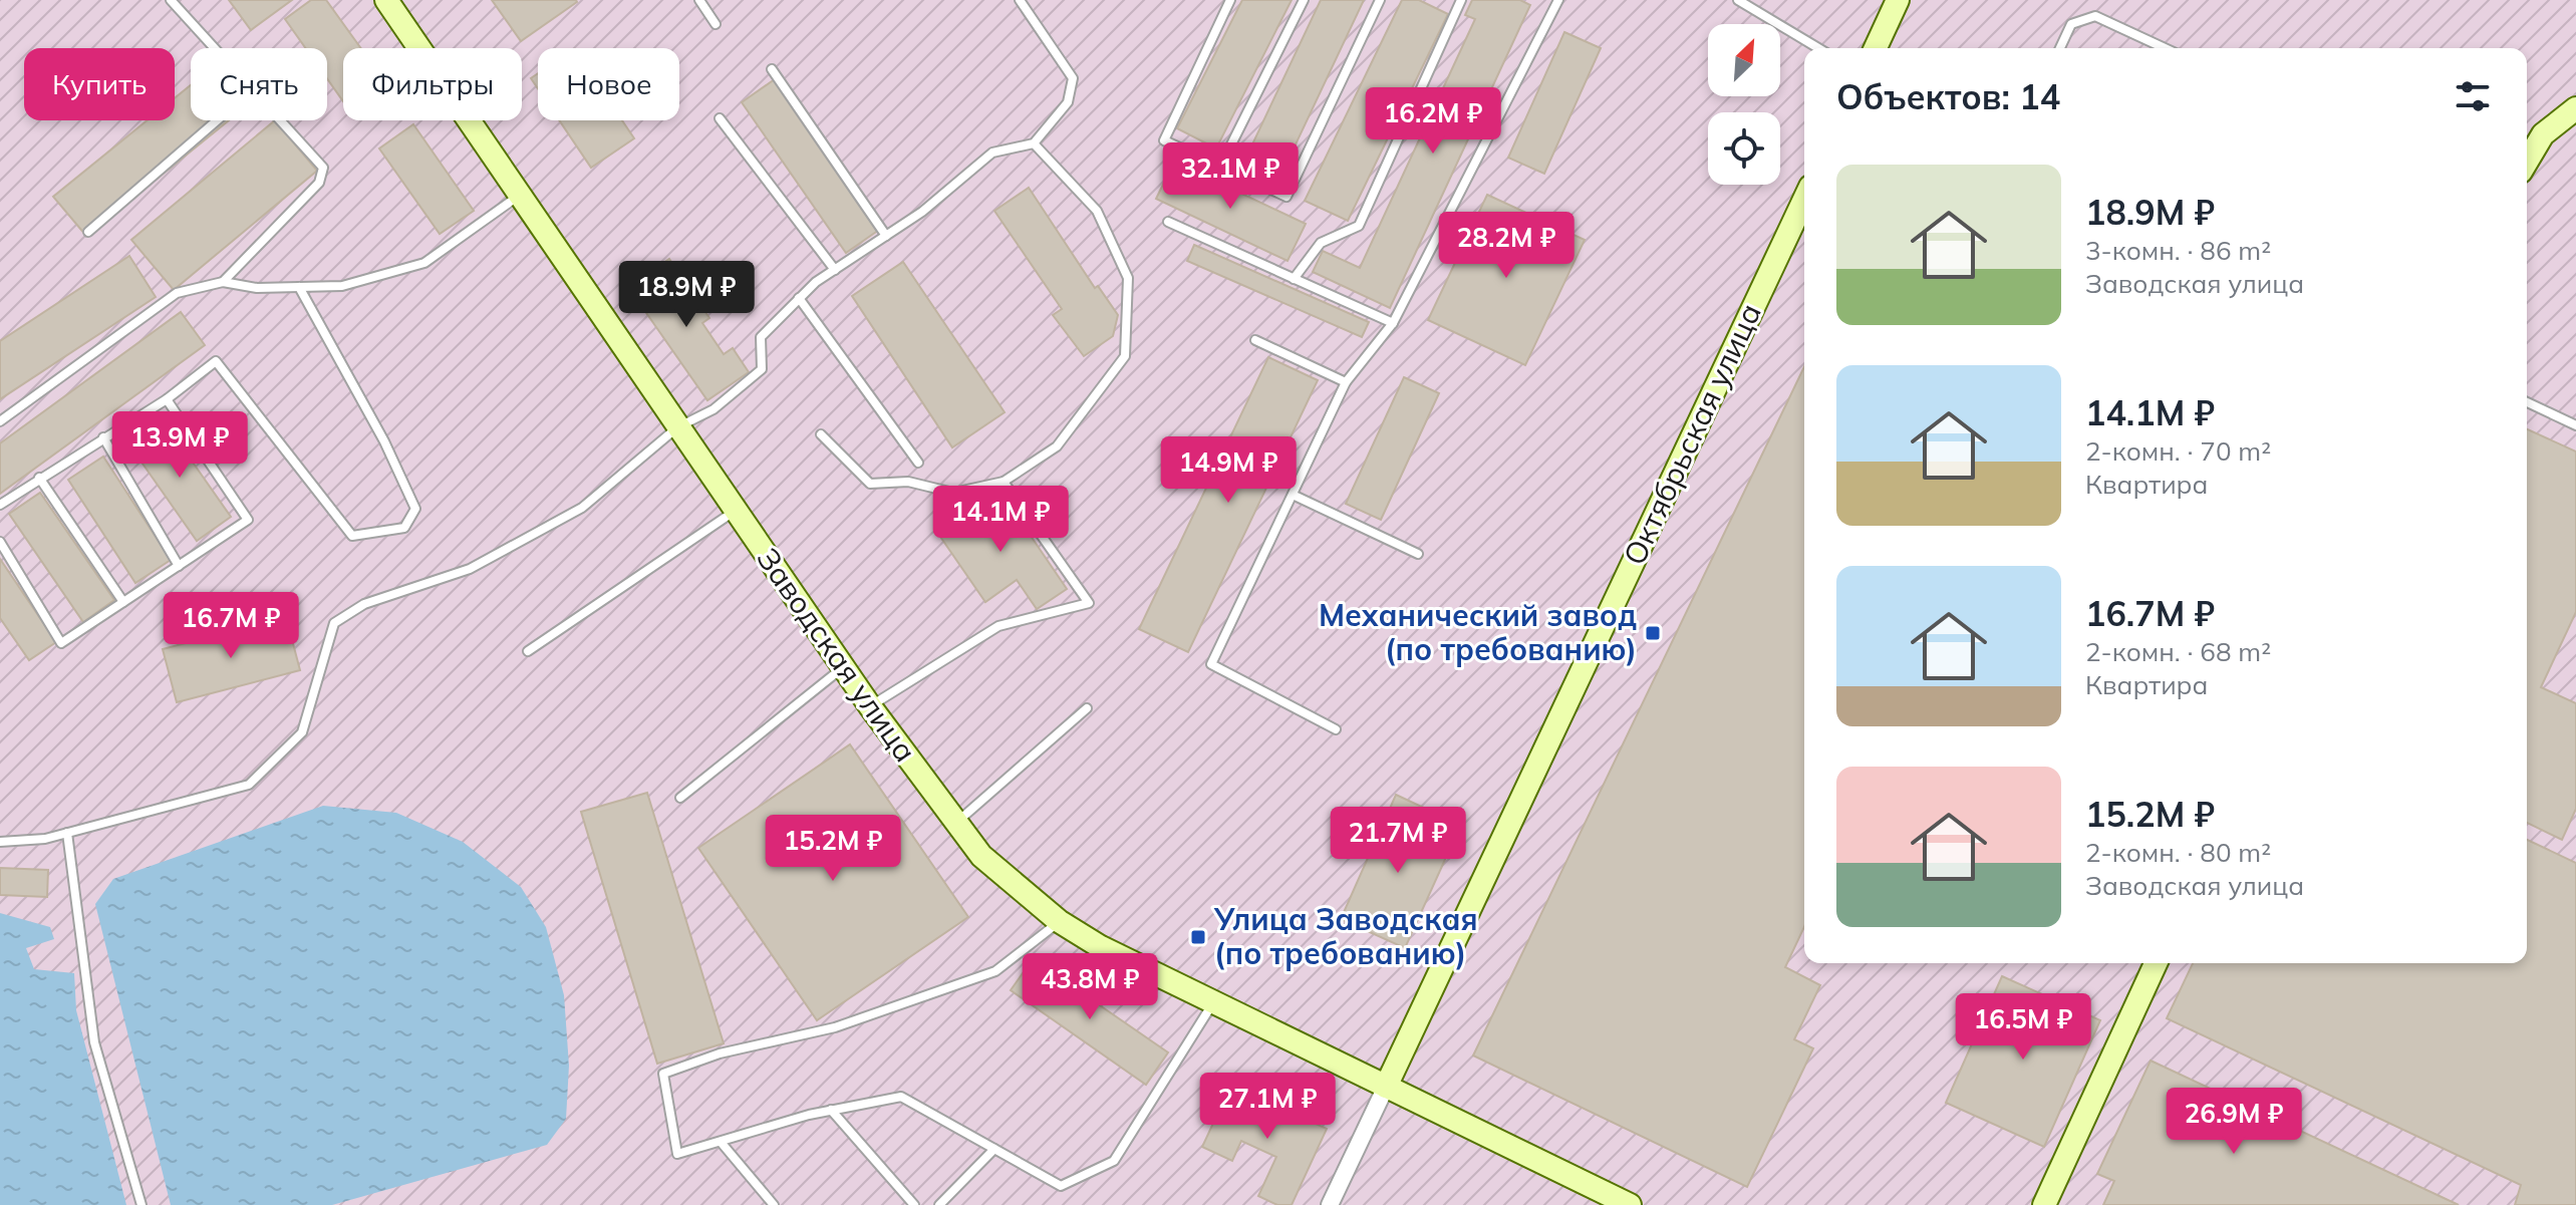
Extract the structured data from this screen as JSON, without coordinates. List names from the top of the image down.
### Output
{
  "streets": {
    "street": ["Октябрьская улица", "Заводская улица"]
  },
  "crossings": [
    ["Октябрьская улица", "Заводская улица"]
  ],
  "places": {
    "transit": ["Механический завод (по требованию)", "Улица Заводская (по требованию)"]
  },
  "north": "top right",
  "page": {
    "chip": [
      "Купить",
      "Снять",
      "Фильтры",
      "Новое"
    ],
    "heading": "Объектов: 14",
    "price": [
      "16.2M ₽",
      "32.1M ₽",
      "28.2M ₽",
      "18.9M ₽",
      "13.9M ₽",
      "14.9M ₽",
      "14.1M ₽",
      "16.7M ₽",
      "21.7M ₽",
      "15.2M ₽",
      "43.8M ₽",
      "16.5M ₽",
      "27.1M ₽",
      "26.9M ₽"
    ],
    "list": [
      {
        "name": "18.9M ₽",
        "note": "3-комн. · 86 m² · Заводская улица"
      },
      {
        "name": "14.1M ₽",
        "note": "2-комн. · 70 m² · Квартира"
      },
      {
        "name": "16.7M ₽",
        "note": "2-комн. · 68 m² · Квартира"
      },
      {
        "name": "15.2M ₽",
        "note": "2-комн. · 80 m² · Заводская улица"
      }
    ]
  }
}
